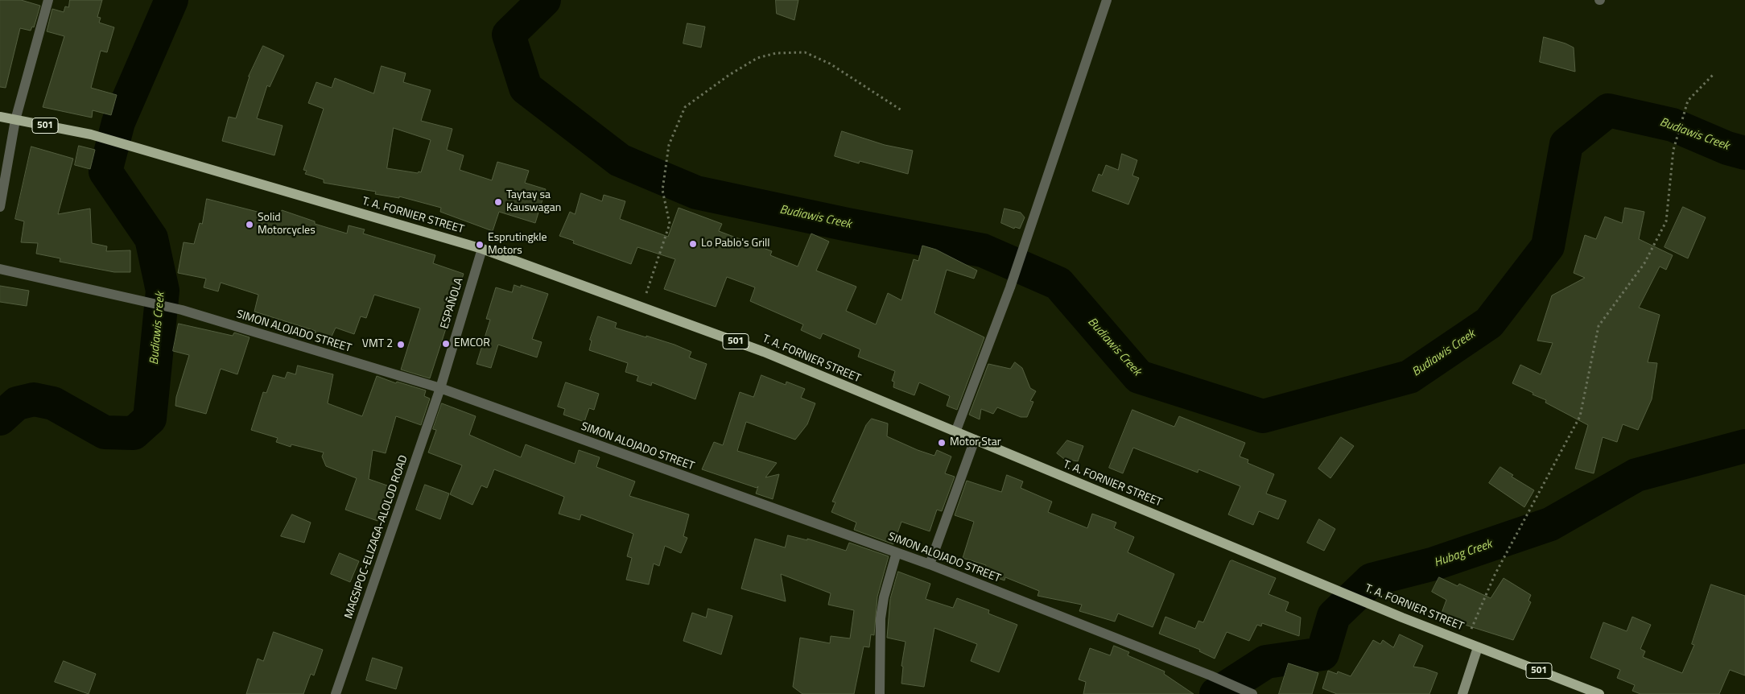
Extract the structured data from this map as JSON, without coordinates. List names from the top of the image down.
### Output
{
  "streets": {
    "main road": ["501", "T. A. FORNIER STREET"],
    "street": ["ESPAÑOLA", "SIMON ALOJADO STREET", "MAGSIPOC-ELIZAGA-ALOLOD ROAD"]
  },
  "crossings": [
    ["501", "T. A. FORNIER STREET"],
    ["T. A. FORNIER STREET", "ESPAÑOLA"],
    ["ESPAÑOLA", "SIMON ALOJADO STREET"],
    ["ESPAÑOLA", "MAGSIPOC-ELIZAGA-ALOLOD ROAD"],
    ["SIMON ALOJADO STREET", "MAGSIPOC-ELIZAGA-ALOLOD ROAD"]
  ],
  "water": ["Budiawis Creek", "Hubag Creek"],
  "places": [
    "Taytay sa Kauswagan",
    "Solid Motorcycles",
    "Lo Pablo's Grill",
    "Esprutingkle Motors",
    "EMCOR",
    "VMT 2",
    "Motor Star"
  ]
}
